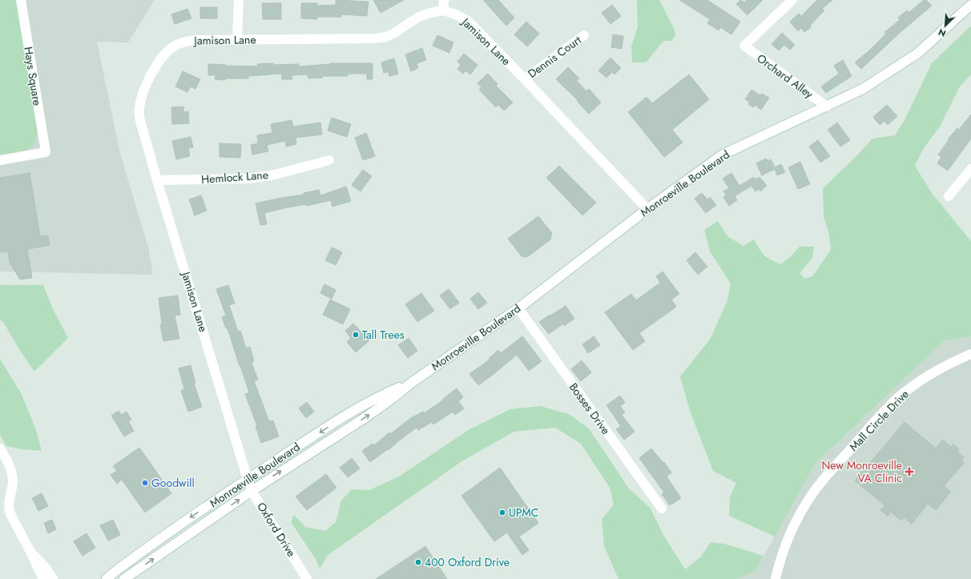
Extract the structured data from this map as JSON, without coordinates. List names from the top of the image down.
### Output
{
  "streets": {
    "street": [
      "Jamison Lane",
      "Dennis Court",
      "Hays Square",
      "Orchard Alley",
      "Hemlock Lane",
      "Monroeville Boulevard",
      "Bosses Drive",
      "Mall Circle Drive",
      "Oxford Drive"
    ]
  },
  "crossings": [
    ["Jamison Lane", "Dennis Court"],
    ["Jamison Lane", "Hemlock Lane"],
    ["Jamison Lane", "Monroeville Boulevard"],
    ["Jamison Lane", "Oxford Drive"],
    ["Orchard Alley", "Monroeville Boulevard"],
    ["Monroeville Boulevard", "Bosses Drive"],
    ["Monroeville Boulevard", "Oxford Drive"]
  ],
  "places": {
    "other": [
      "Tall Trees",
      "Goodwill",
      "UPMC",
      "400 Oxford Drive"
    ],
    "health": ["New Monroeville VA Clinic"]
  },
  "north": "bottom left"
}
